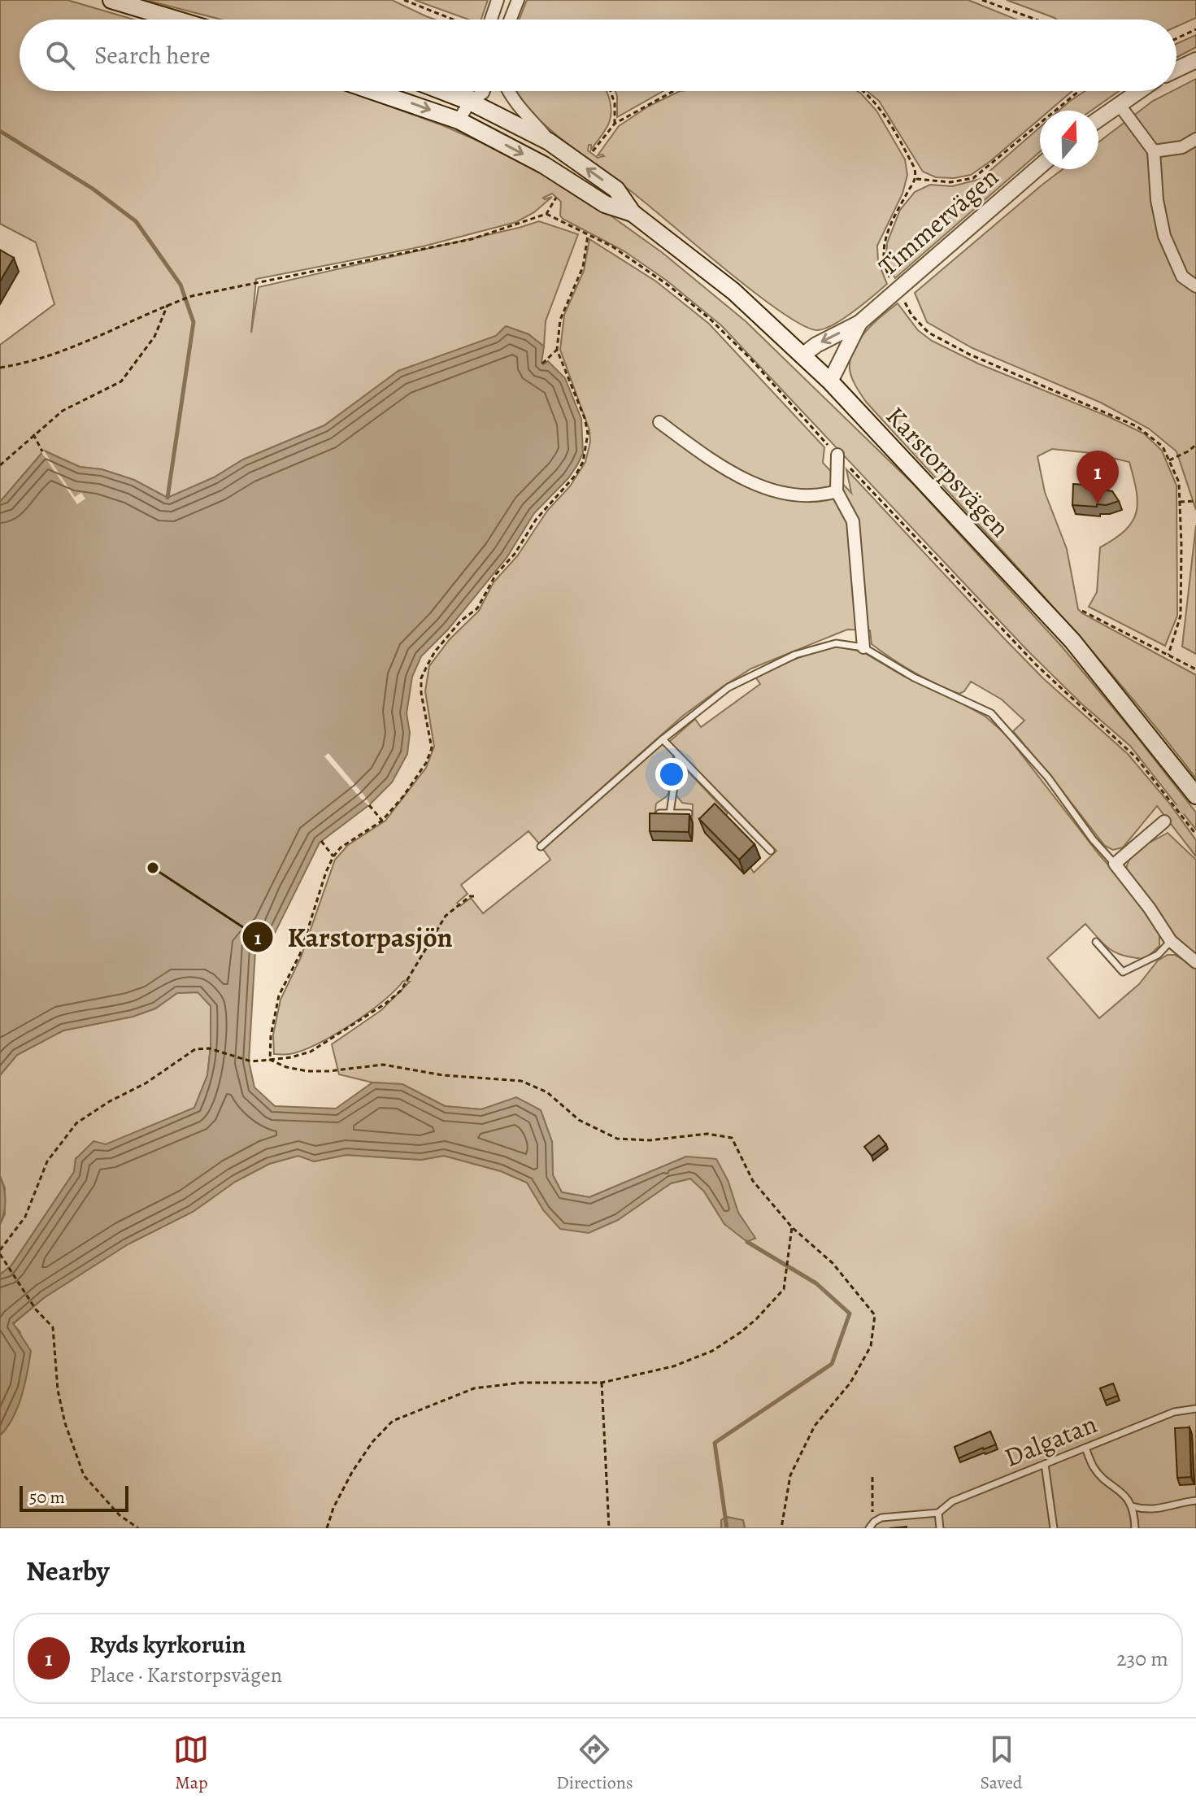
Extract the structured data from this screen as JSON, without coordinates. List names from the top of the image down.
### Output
{
  "streets": {
    "main road": ["Karstorpsvägen"],
    "street": ["Timmervägen"],
    "lane": ["Dalgatan"]
  },
  "crossings": [
    ["Timmervägen", "Karstorpsvägen"]
  ],
  "places": ["Karstorpasjön"],
  "scale_bar": "50 m",
  "north": "top",
  "page": {
    "search": "Search here",
    "pins": "1",
    "scale": "50 m",
    "heading": "Nearby",
    "list": [
      {
        "mark": "1",
        "name": "Ryds kyrkoruin",
        "note": "Place · Karstorpsvägen",
        "value": "230 m"
      }
    ],
    "nav": ["Map", "Directions", "Saved"]
  }
}
